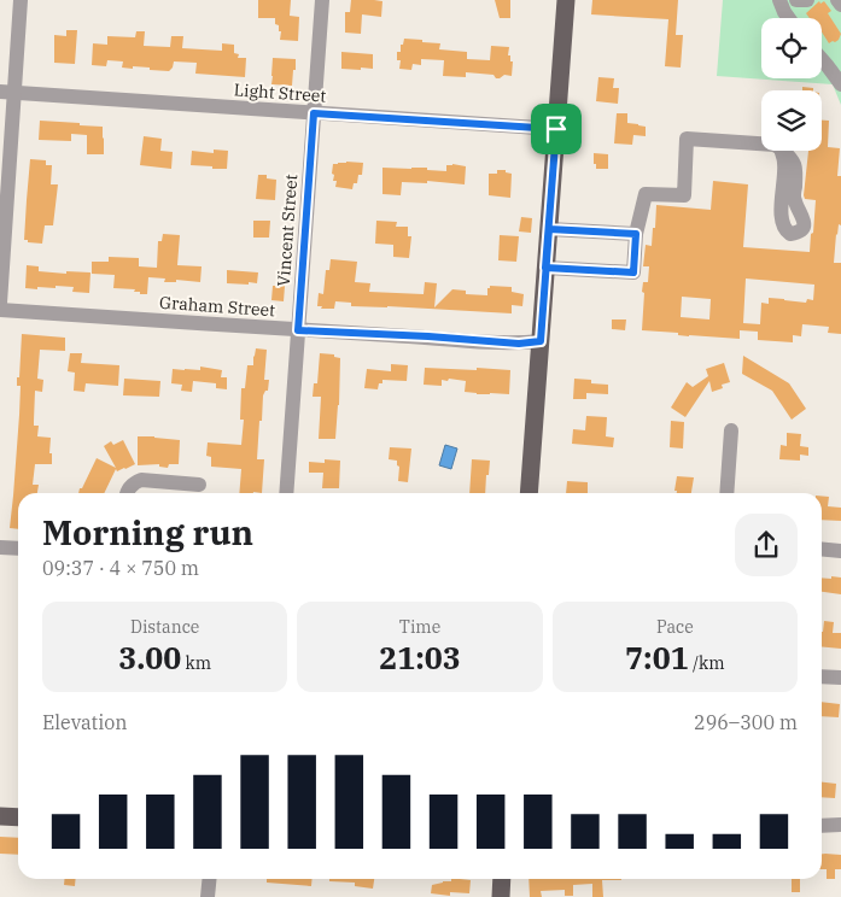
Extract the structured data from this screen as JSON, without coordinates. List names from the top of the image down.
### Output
{
  "streets": {
    "street": ["Light Street", "Vincent Street", "Graham Street"]
  },
  "crossings": [
    ["Light Street", "Vincent Street"],
    ["Vincent Street", "Graham Street"]
  ],
  "page": {
    "heading": ["Morning run", "09:37 · 4 × 750 m"],
    "stats": [
      ["Distance", "3.00 km"],
      ["Time", "21:03"],
      ["Pace", "7:01 /km"]
    ],
    "chart": ["Elevation", "296–300 m"]
  }
}
